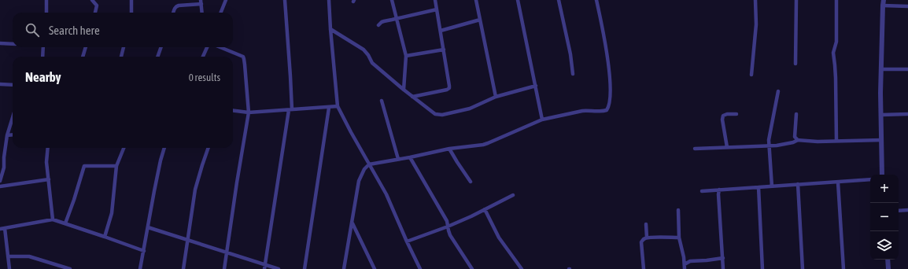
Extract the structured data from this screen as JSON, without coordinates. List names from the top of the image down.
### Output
{
  "page": {
    "search": "Search here",
    "heading": ["Nearby", "0 results"],
    "map_buttons": ["+", "−"]
  }
}
